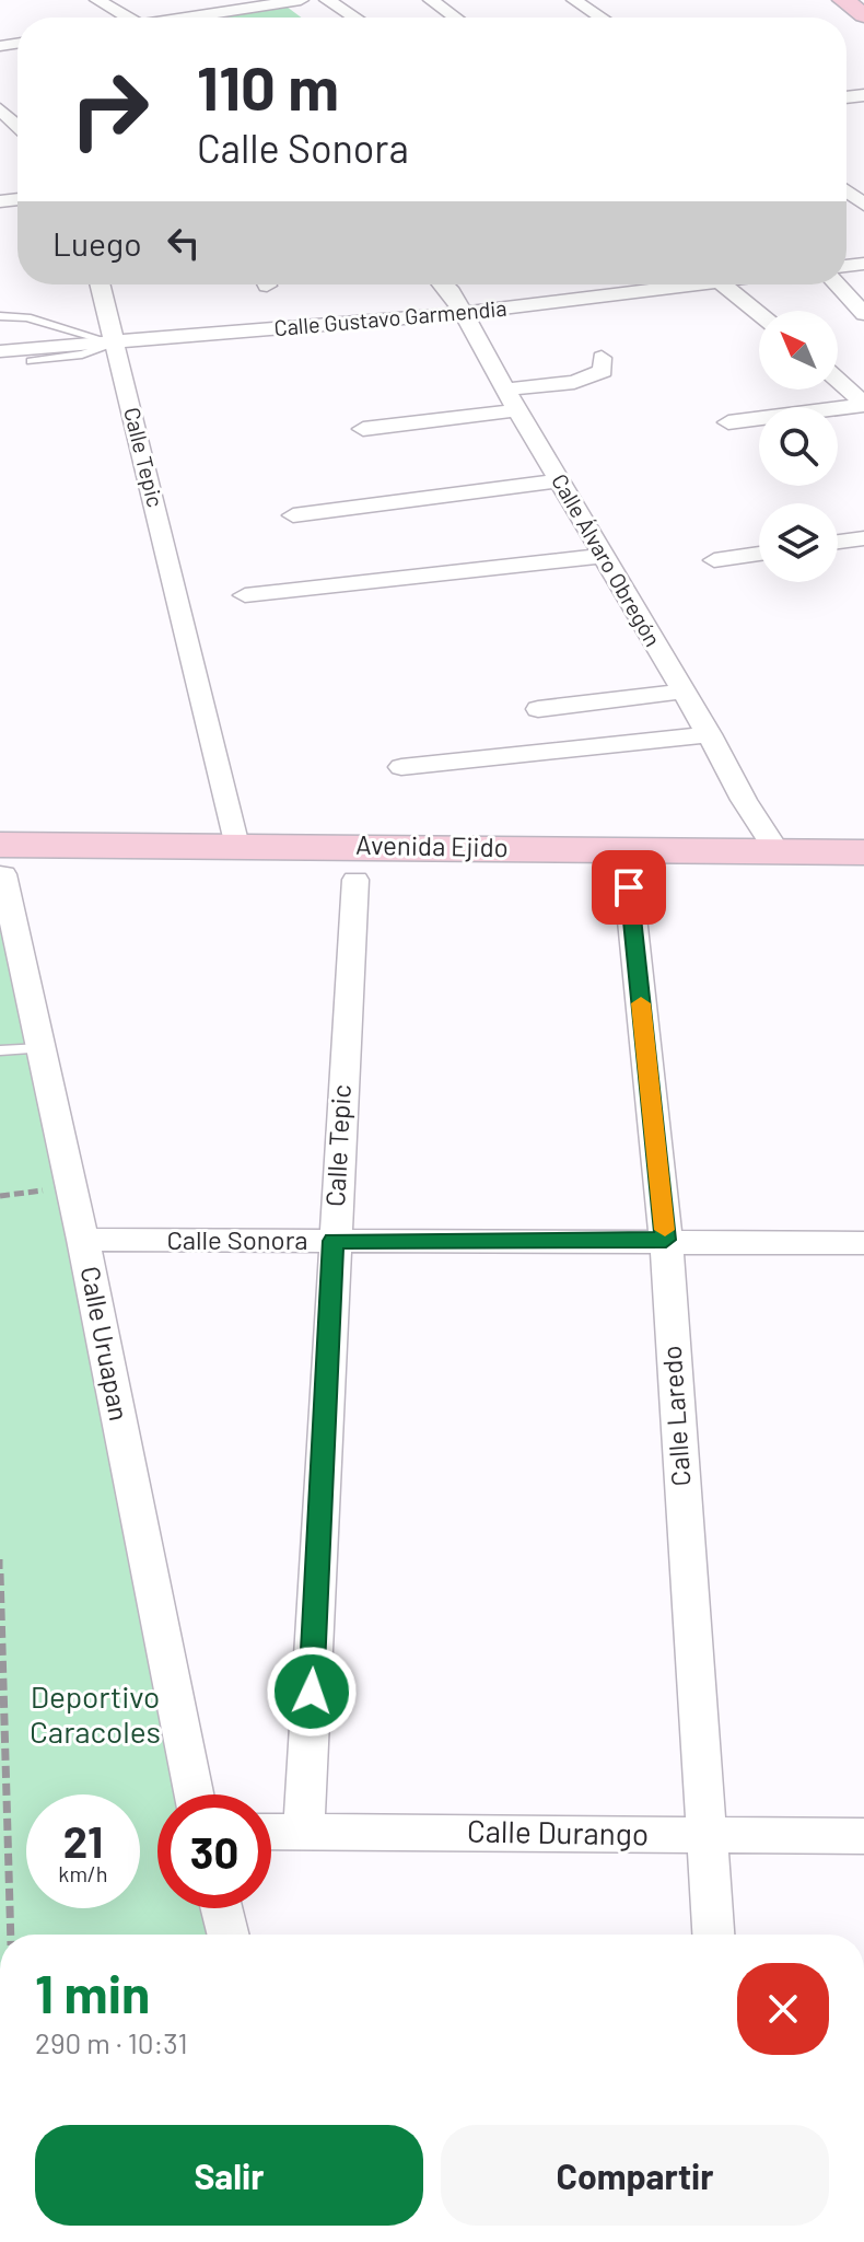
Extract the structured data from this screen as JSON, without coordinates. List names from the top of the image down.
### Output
{
  "streets": {
    "main road": ["Avenida Ejido"],
    "street": [
      "Calle Gustavo Garmendia",
      "Calle Tepic",
      "Calle Álvaro Obregón",
      "Calle Sonora",
      "Calle Uruapan",
      "Calle Laredo",
      "Calle Durango"
    ]
  },
  "crossings": [
    ["Calle Gustavo Garmendia", "Calle Tepic"],
    ["Calle Gustavo Garmendia", "Calle Álvaro Obregón"],
    ["Calle Tepic", "Avenida Ejido"],
    ["Calle Tepic", "Calle Sonora"],
    ["Calle Tepic", "Calle Durango"],
    ["Calle Álvaro Obregón", "Avenida Ejido"],
    ["Avenida Ejido", "Calle Uruapan"],
    ["Calle Sonora", "Calle Uruapan"],
    ["Calle Sonora", "Calle Laredo"],
    ["Calle Laredo", "Calle Durango"]
  ],
  "parks": ["Deportivo Caracoles"],
  "north": "top left",
  "page": {
    "turn": ["110 m", "Calle Sonora"],
    "then": "Luego",
    "speed": "21 km/h",
    "limit": "30",
    "heading": ["1 min", "290 m · 10:31"],
    "buttons": ["Salir", "Compartir"]
  }
}
